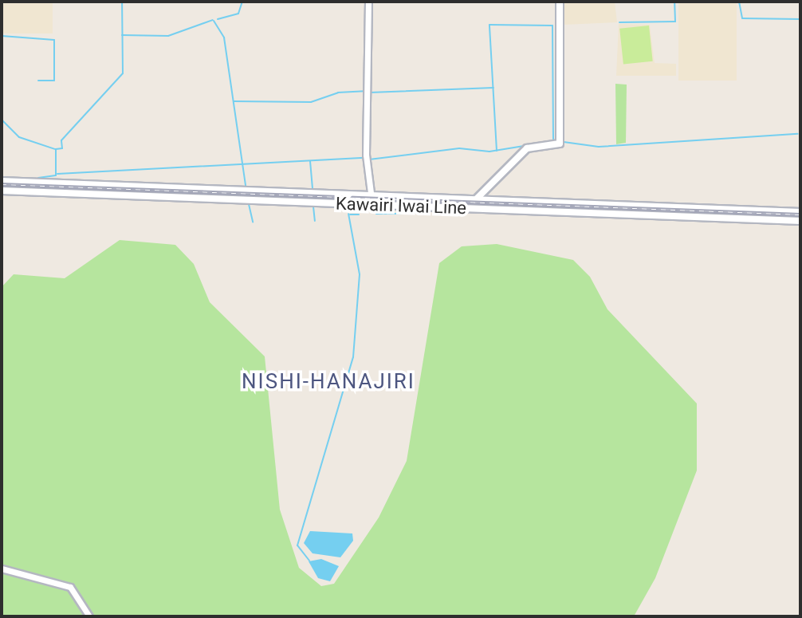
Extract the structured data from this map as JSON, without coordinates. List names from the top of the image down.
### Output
{
  "streets": {
    "main road": ["Kawairi Iwai Line"]
  },
  "districts": ["NISHI-HANAJIRI"]
}
